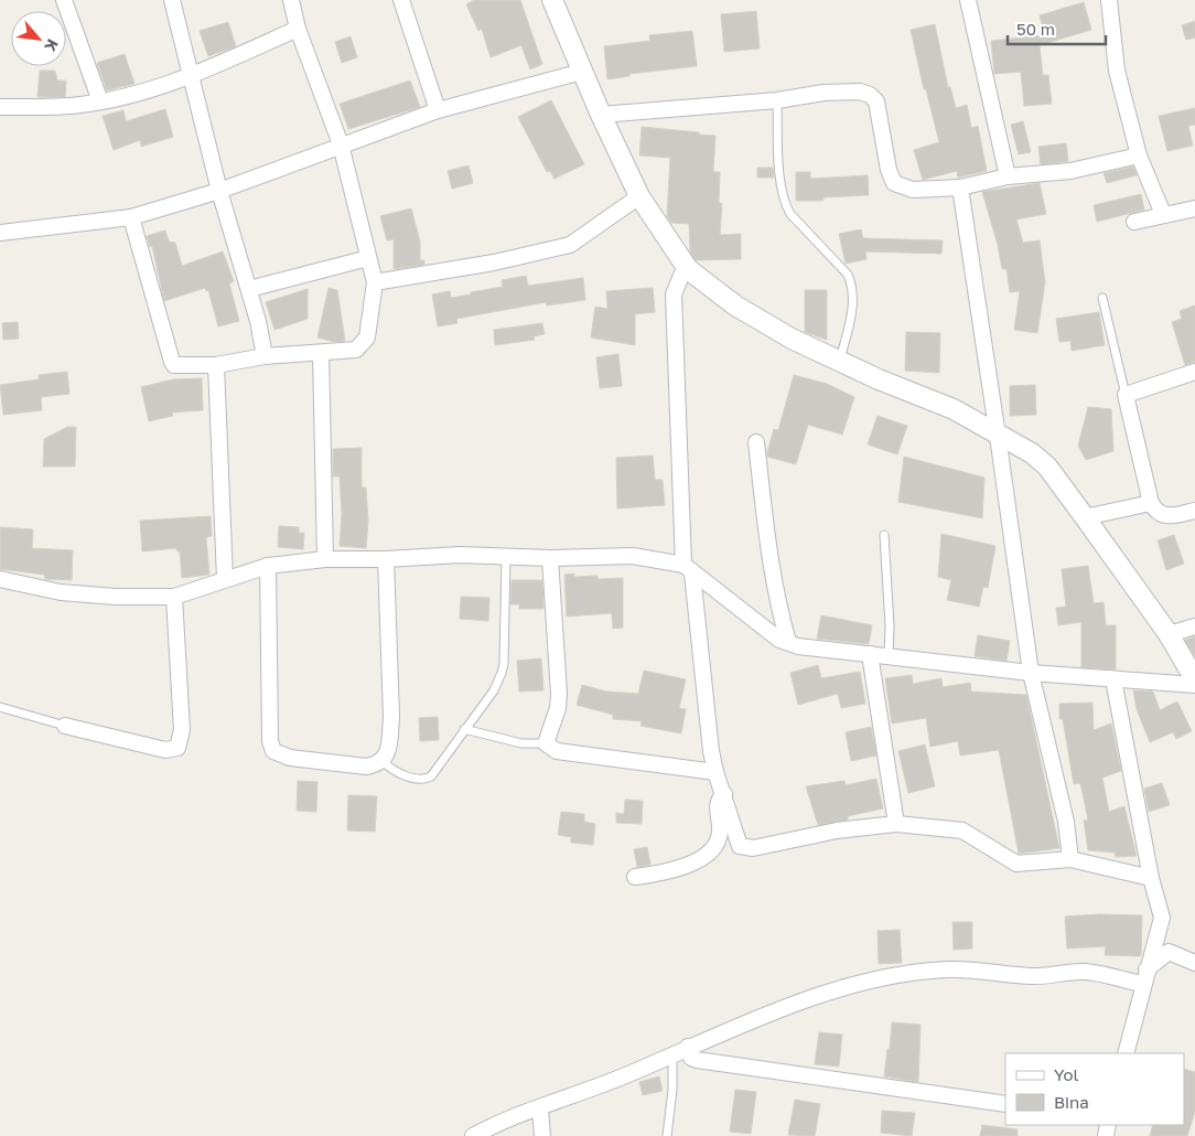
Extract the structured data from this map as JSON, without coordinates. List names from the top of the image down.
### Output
{
  "legend": ["Yol", "Bina"],
  "scale_bar": "50 m",
  "north": "bottom right"
}
